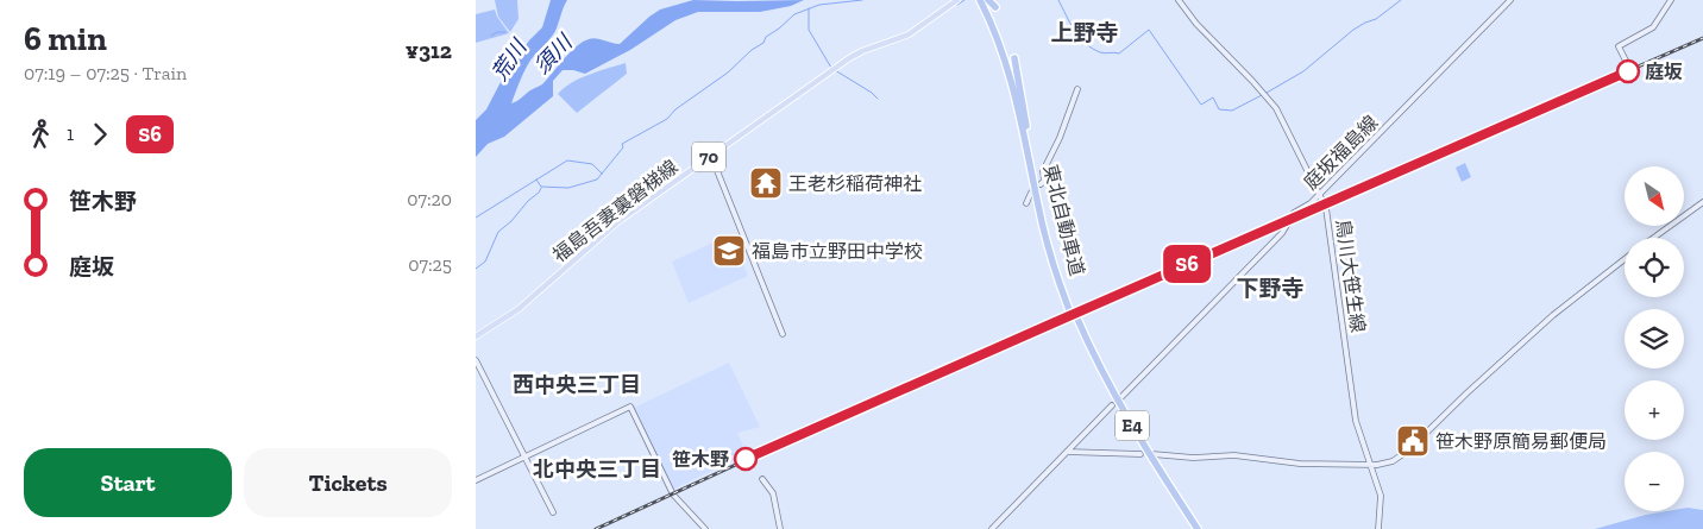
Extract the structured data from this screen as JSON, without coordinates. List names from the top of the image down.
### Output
{
  "streets": {
    "highway": ["東北自動車道", "E4"],
    "main road": ["70", "福島吾妻裏磐梯線"],
    "street": ["庭坂福島線", "鳥川大笹生線"]
  },
  "crossings": [
    ["庭坂福島線", "鳥川大笹生線"]
  ],
  "districts": [
    "上野寺",
    "下野寺",
    "西中央三丁目",
    "北中央三丁目"
  ],
  "water": ["須川", "荒川"],
  "places": {
    "other": ["庭坂", "笹木野"],
    "temple": ["王老杉稲荷神社"],
    "school or university": ["福島市立野田中学校"],
    "public building": ["笹木野原簡易郵便局"]
  },
  "north": "bottom right",
  "page": {
    "heading": ["6 min", "07:19 – 07:25 · Train", "¥312"],
    "on_map": "S6",
    "legs": ["1", "S6"],
    "list": [
      {
        "name": "笹木野",
        "value": "07:20"
      },
      {
        "name": "庭坂",
        "value": "07:25"
      }
    ],
    "map_buttons": ["+", "−"],
    "buttons": ["Start", "Tickets"]
  }
}
